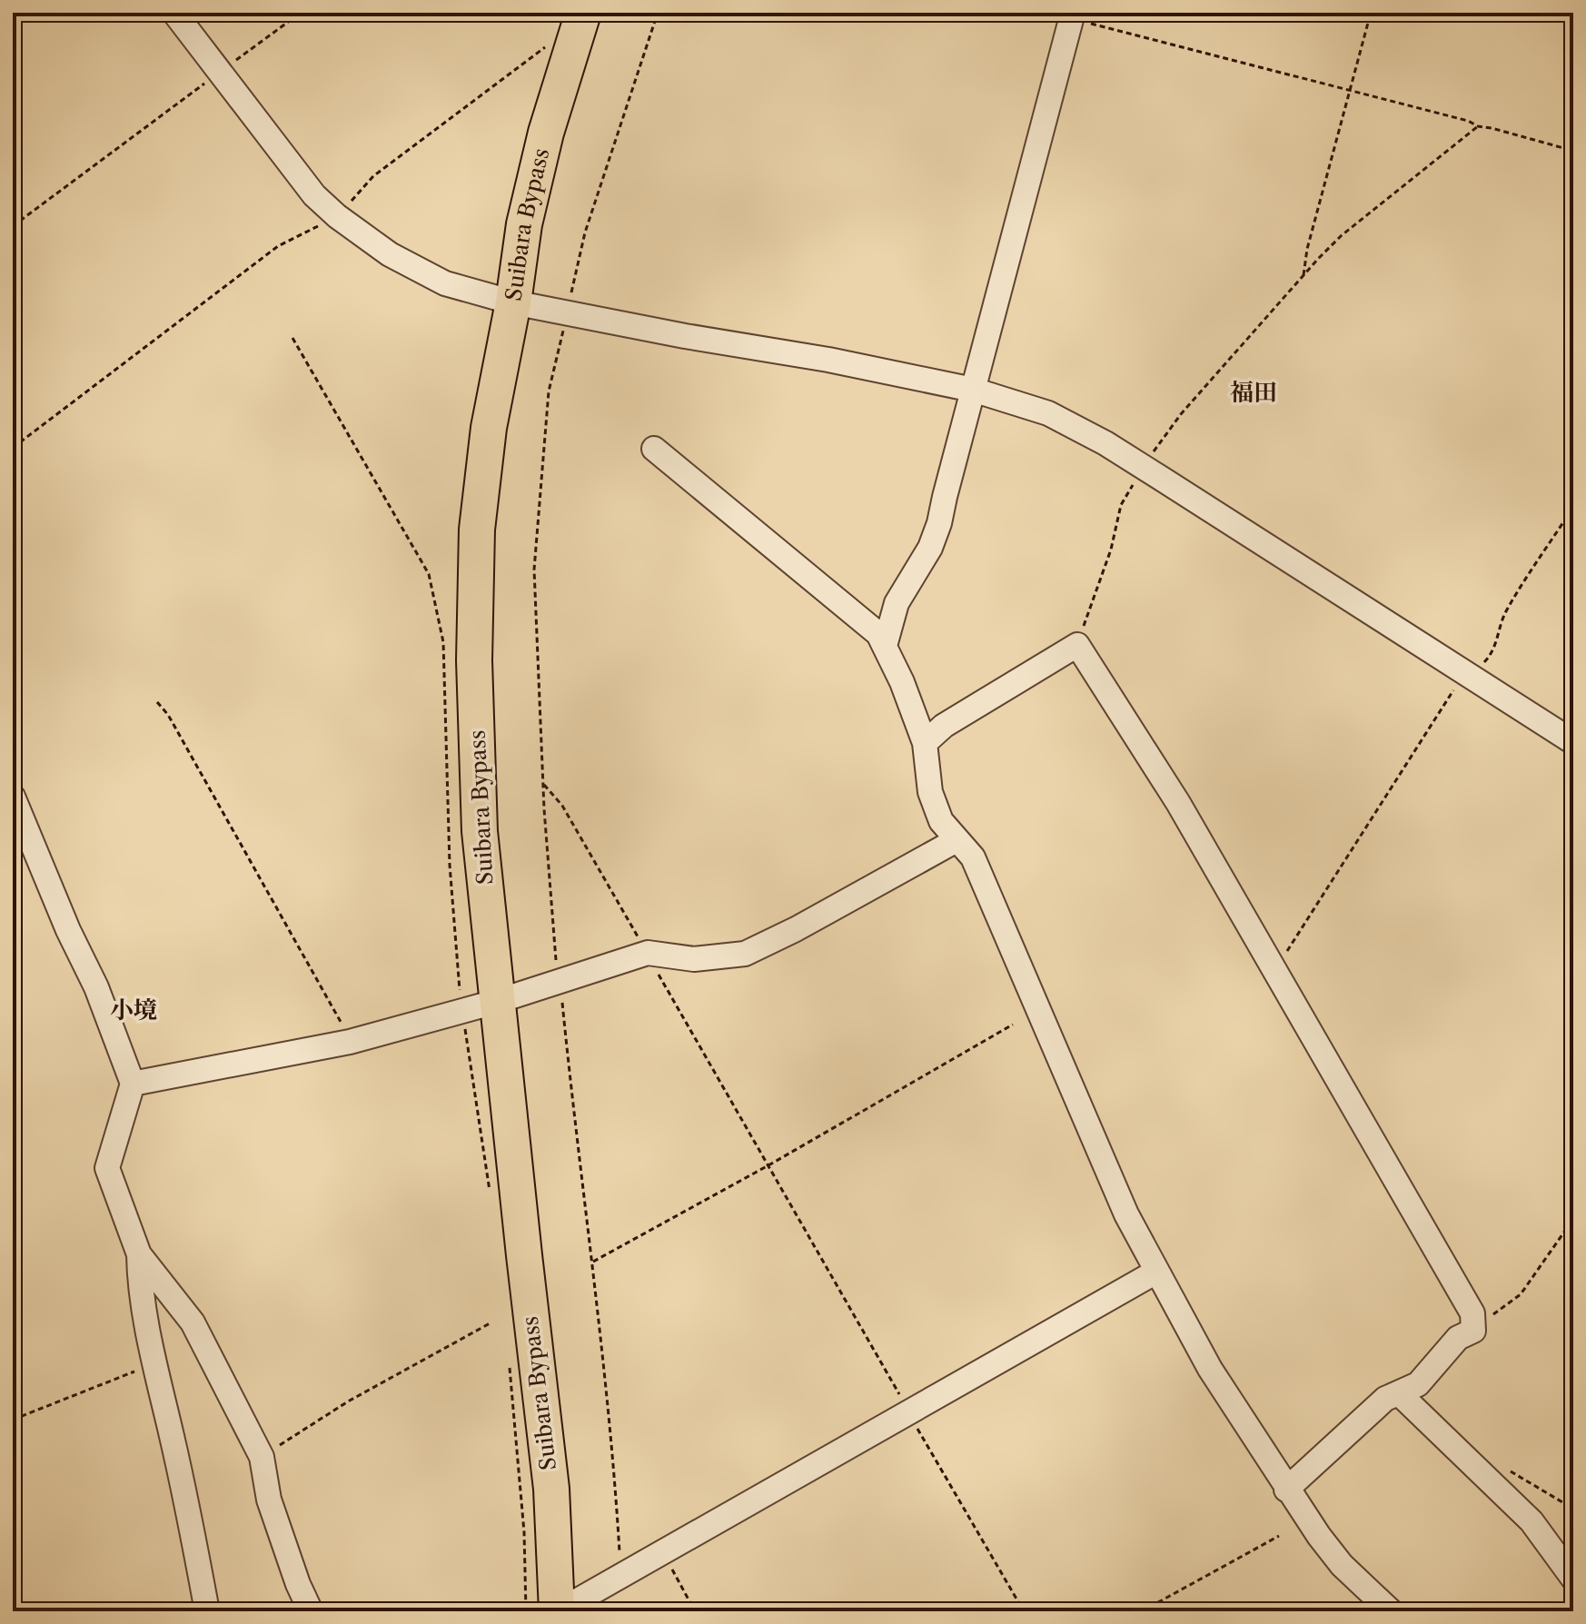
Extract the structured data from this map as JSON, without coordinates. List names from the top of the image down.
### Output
{
  "streets": {
    "highway": ["Suibara Bypass"]
  },
  "districts": ["福田", "小境"]
}
